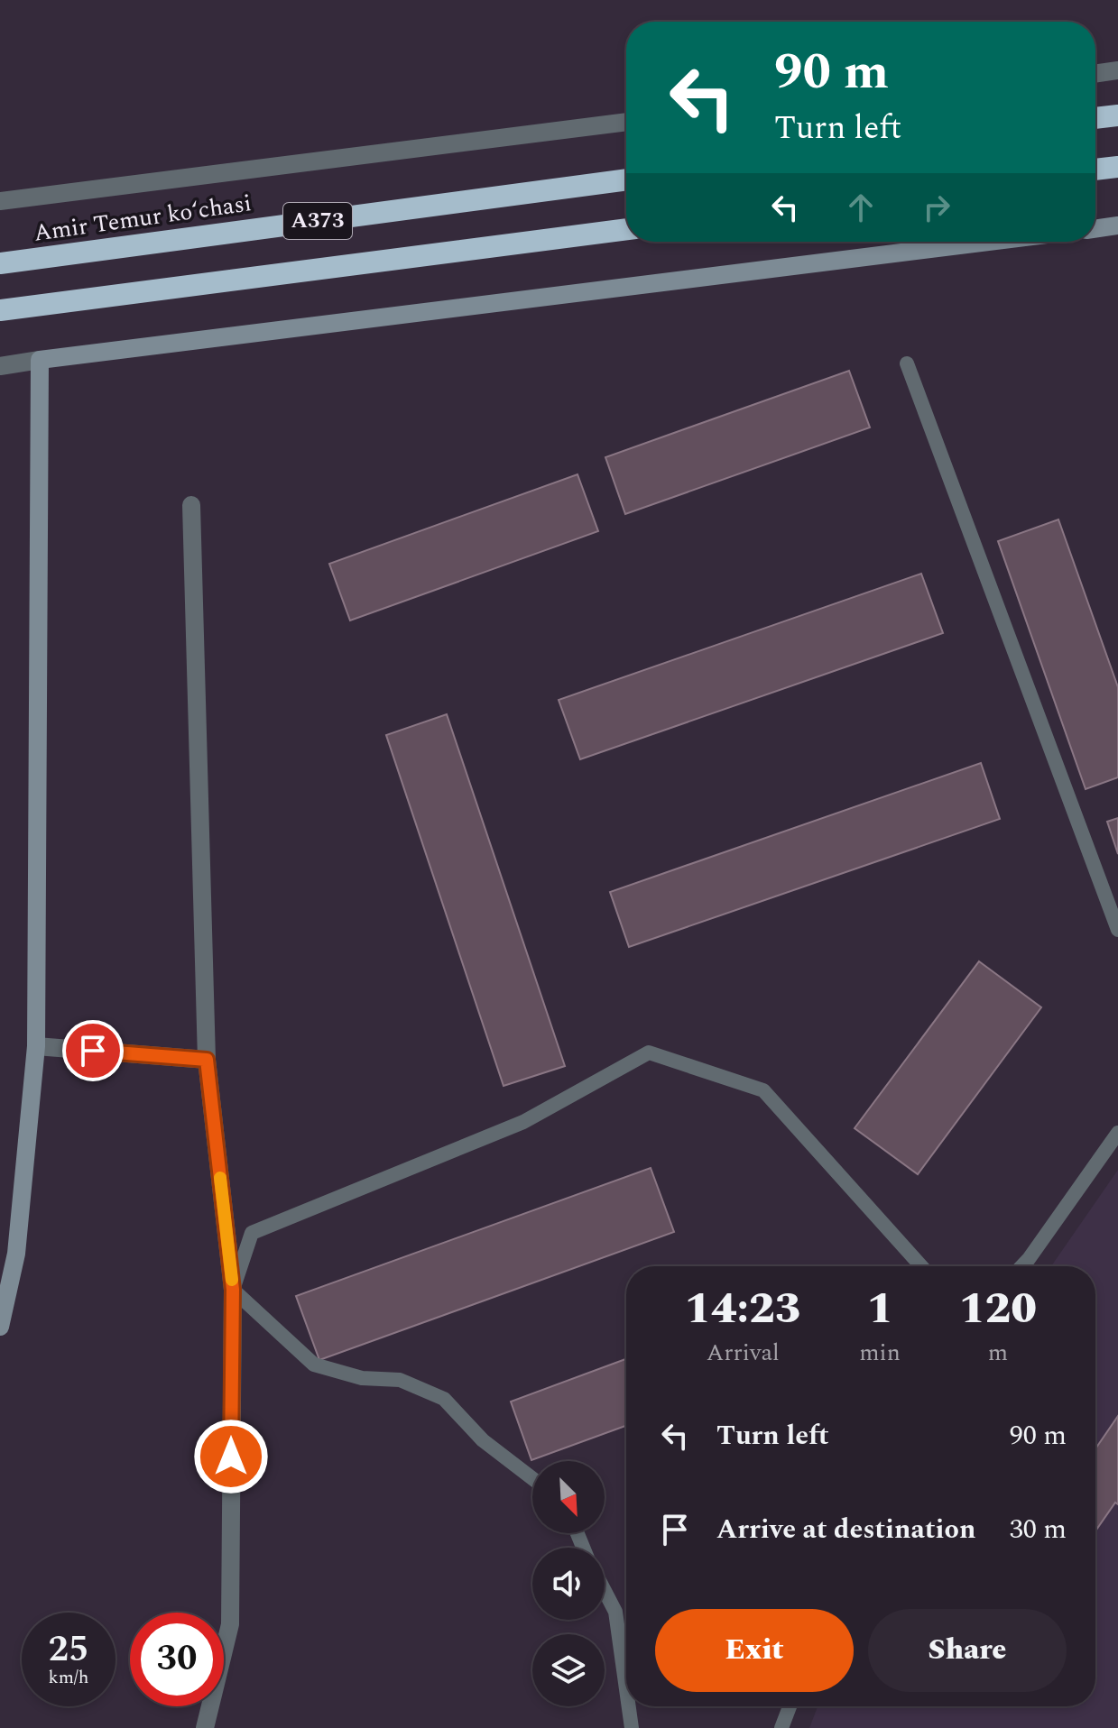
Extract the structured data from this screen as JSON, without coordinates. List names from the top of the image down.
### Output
{
  "streets": {
    "highway": ["Amir Temur koʻchasi", "A373"]
  },
  "north": "bottom right",
  "page": {
    "turn": ["90 m", "Turn left"],
    "eta": [
      "14:23",
      "Arrival",
      "1",
      "min",
      "120",
      "m"
    ],
    "list": [
      {
        "name": "Turn left",
        "value": "90 m"
      },
      {
        "name": "Arrive at destination",
        "value": "30 m"
      }
    ],
    "buttons": ["Exit", "Share"],
    "speed": "25 km/h",
    "limit": "30"
  }
}
